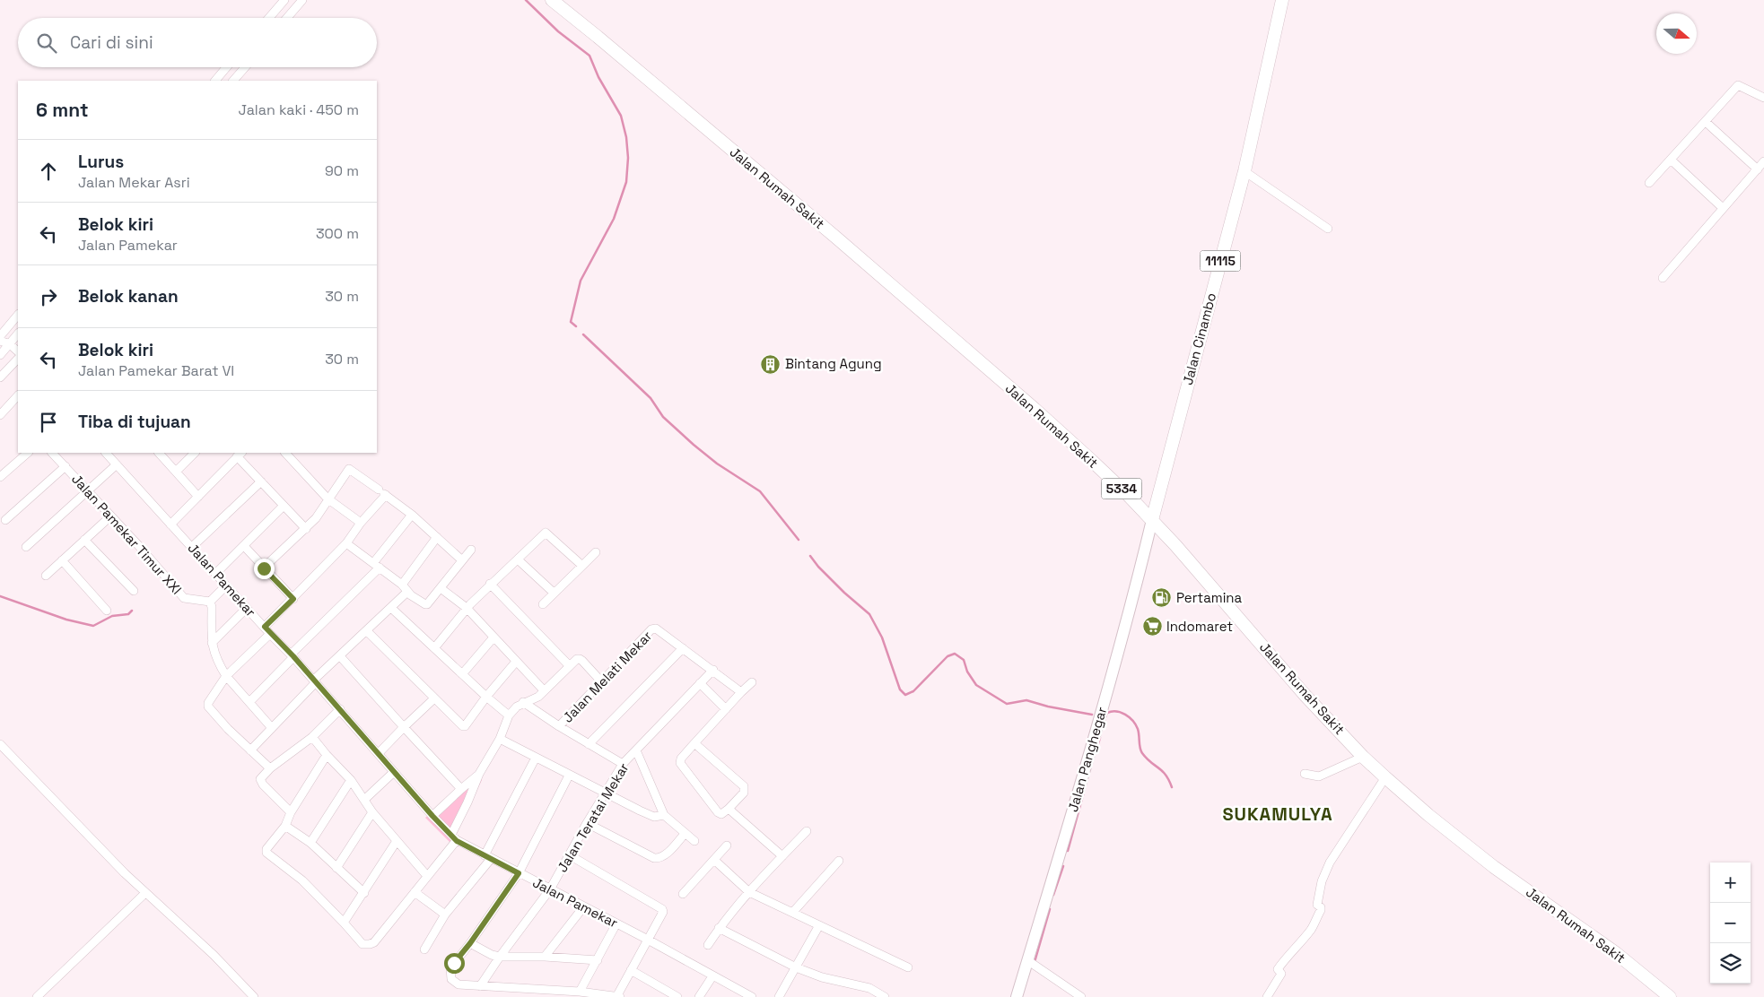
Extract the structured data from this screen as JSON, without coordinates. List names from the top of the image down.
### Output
{
  "streets": {
    "main road": [
      "Jalan Rumah Sakit",
      "11115",
      "Jalan Cinambo",
      "5334"
    ],
    "street": [
      "Jalan Pamekar Timur XXI",
      "Jalan Pamekar",
      "Jalan Melati Mekar",
      "Jalan Panghegar",
      "Jalan Teratai Mekar"
    ]
  },
  "crossings": [
    ["Jalan Rumah Sakit", "Jalan Cinambo"],
    ["Jalan Rumah Sakit", "Jalan Panghegar"],
    ["Jalan Cinambo", "Jalan Panghegar"],
    ["Jalan Pamekar", "Jalan Teratai Mekar"]
  ],
  "districts": ["SUKAMULYA"],
  "places": {
    "building": ["Bintang Agung"],
    "fuel station": ["Pertamina"],
    "supermarket": ["Indomaret"]
  },
  "north": "right",
  "page": {
    "search": "Cari di sini",
    "heading": ["6 mnt", "Jalan kaki · 450 m"],
    "list": [
      ["Lurus", "Jalan Mekar Asri", "90 m"],
      ["Belok kiri", "Jalan Pamekar", "300 m"],
      ["Belok kanan", "30 m"],
      ["Belok kiri", "Jalan Pamekar Barat VI", "30 m"],
      "Tiba di tujuan"
    ],
    "map_buttons": ["+", "−"]
  }
}
